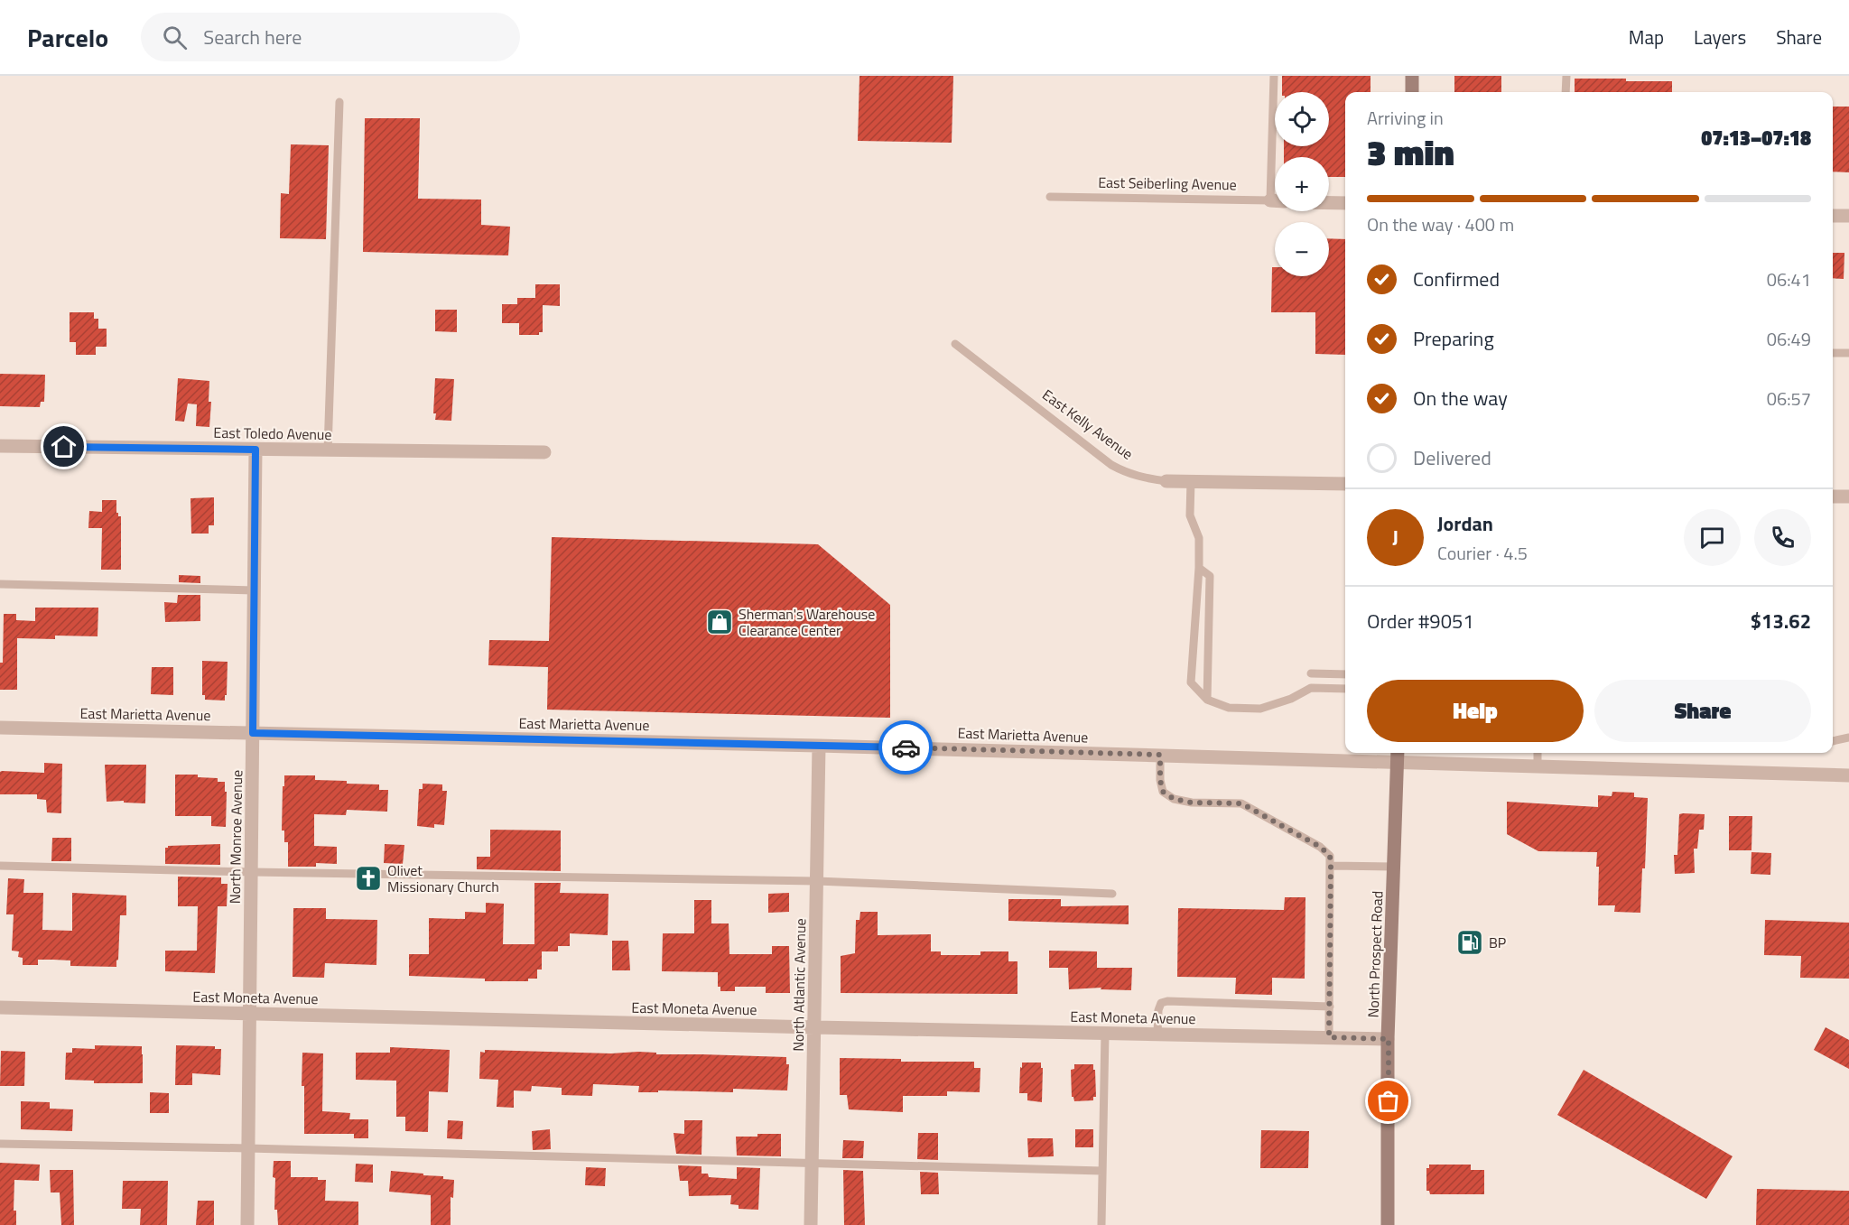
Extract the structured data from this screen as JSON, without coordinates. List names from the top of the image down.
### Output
{
  "streets": {
    "main road": ["North Prospect Road"],
    "street": [
      "East Kelly Avenue",
      "East Toledo Avenue",
      "East Marietta Avenue",
      "North Monroe Avenue",
      "North Atlantic Avenue",
      "East Moneta Avenue"
    ],
    "lane": ["East Seiberling Avenue"]
  },
  "crossings": [
    ["East Toledo Avenue", "North Monroe Avenue"],
    ["East Marietta Avenue", "North Monroe Avenue"],
    ["East Marietta Avenue", "North Prospect Road"],
    ["East Marietta Avenue", "North Atlantic Avenue"],
    ["North Monroe Avenue", "East Moneta Avenue"],
    ["North Prospect Road", "East Moneta Avenue"],
    ["North Atlantic Avenue", "East Moneta Avenue"]
  ],
  "places": {
    "shop": ["Sherman's Warehouse Clearance Center"],
    "church": ["Olivet Missionary Church"],
    "fuel station": ["BP"]
  },
  "page": {
    "header": "Parcelo",
    "search": "Search here",
    "nav": ["Map", "Layers", "Share"],
    "map_buttons": ["+", "−"],
    "heading": ["3 min", "Arriving in", "07:13–07:18"],
    "panel": [
      "Jordan",
      "Courier · 4.5",
      "Order #9051",
      "$13.62"
    ],
    "bar": "On the way · 400 m",
    "list": [
      ["Confirmed", "06:41"],
      ["Preparing", "06:49"],
      ["On the way", "06:57"],
      "Delivered"
    ],
    "round": "J",
    "buttons": ["Help", "Share"]
  }
}
